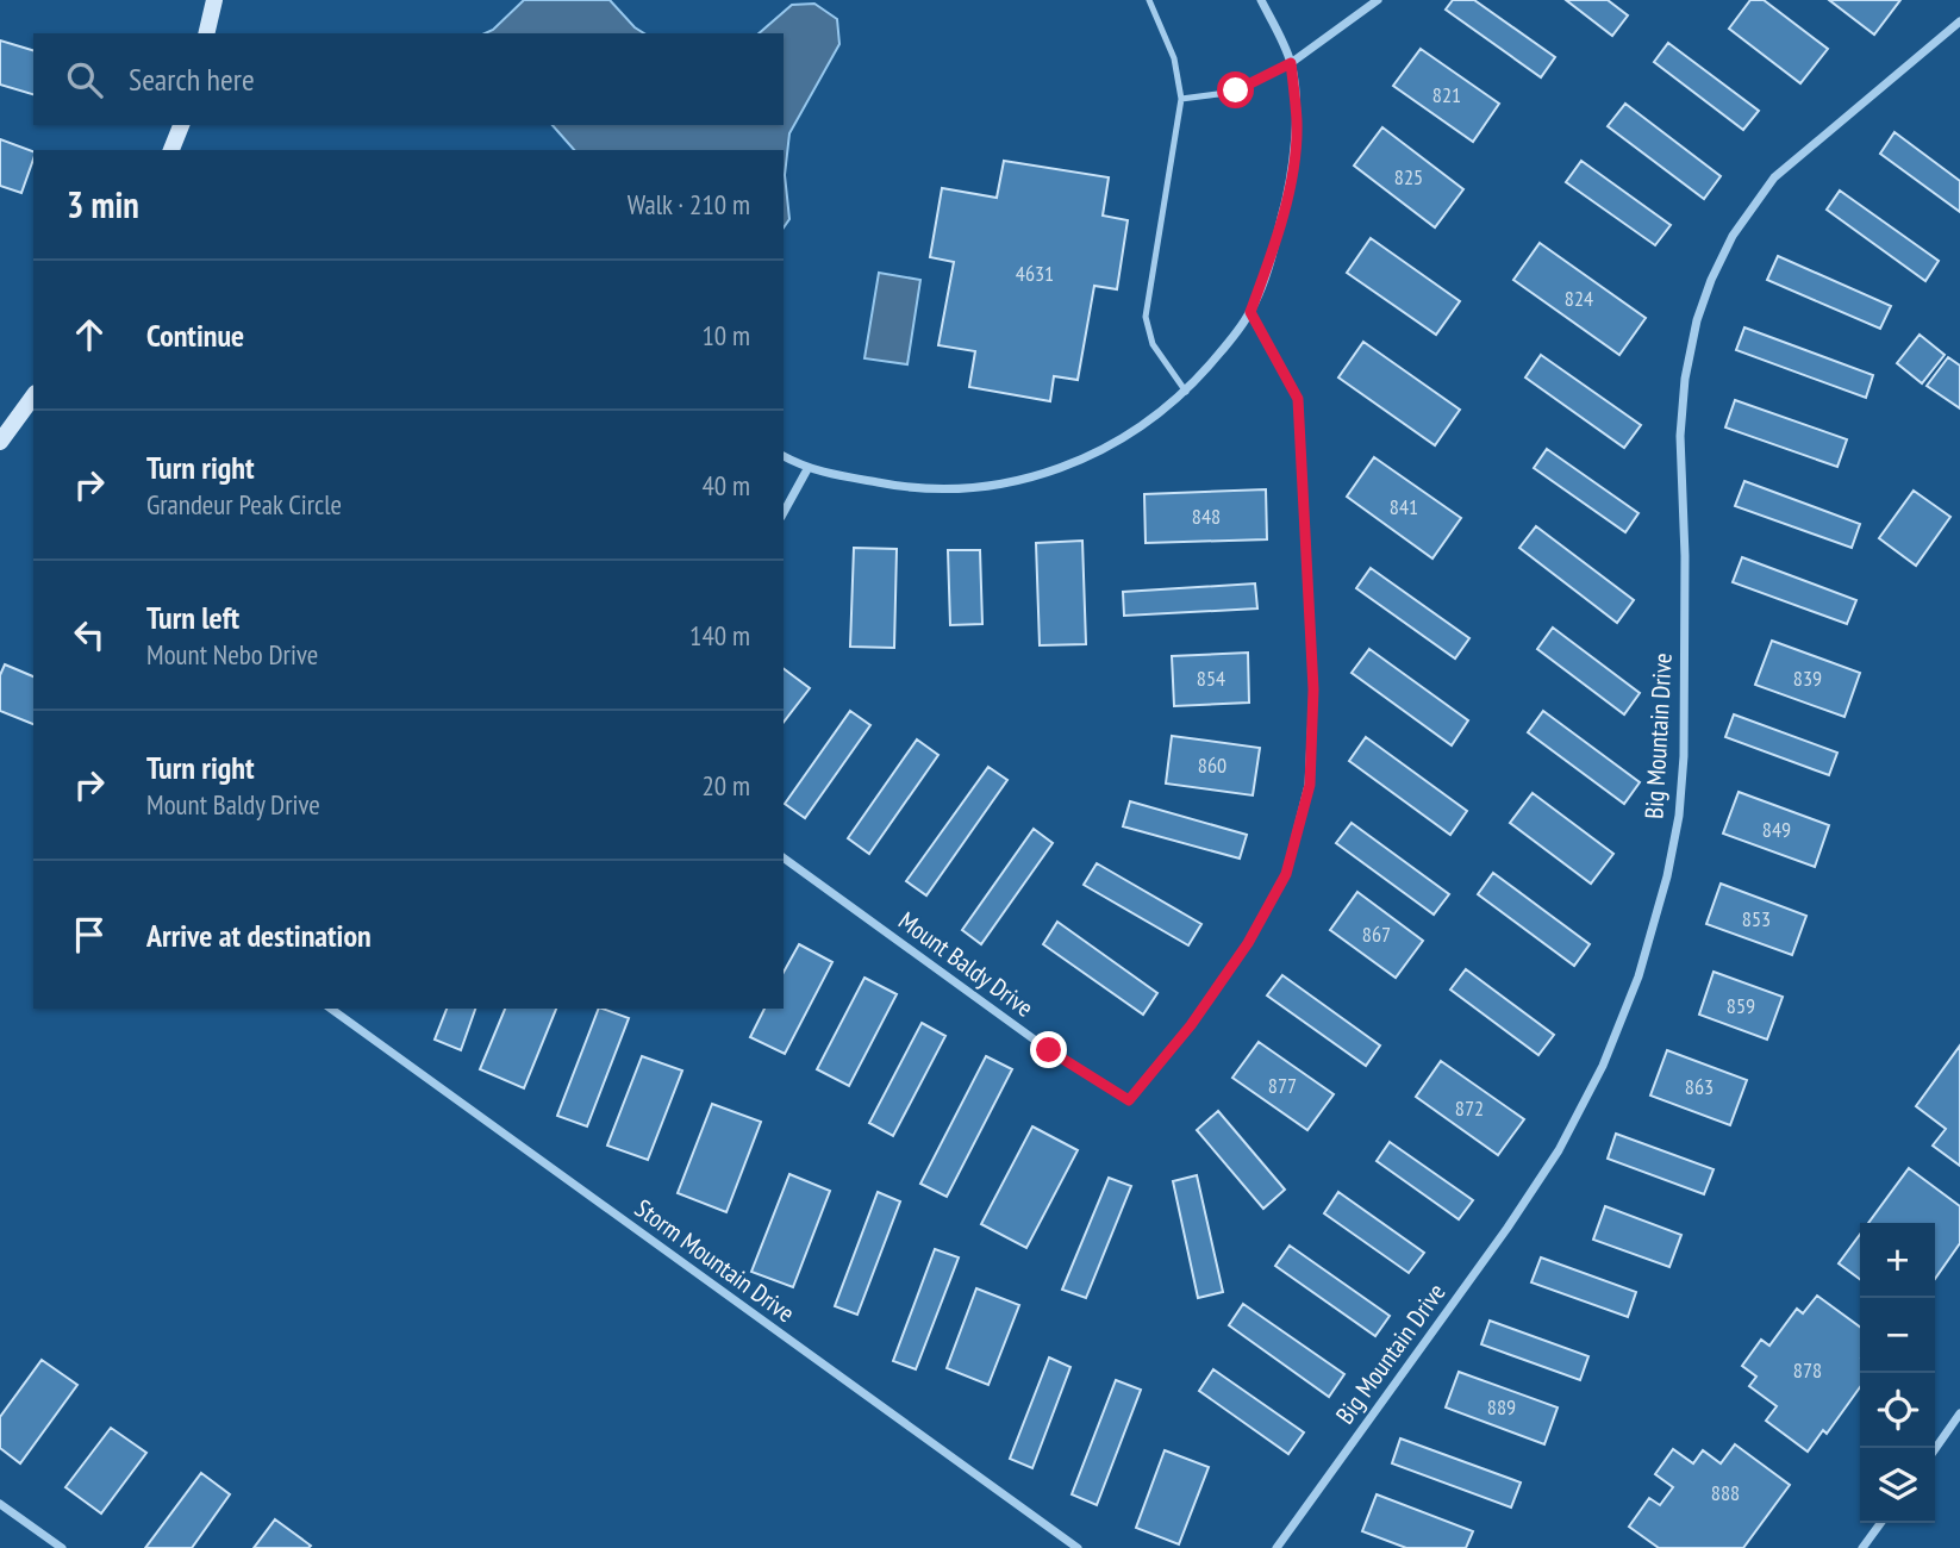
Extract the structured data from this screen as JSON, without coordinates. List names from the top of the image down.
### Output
{
  "streets": {
    "street": ["Big Mountain Drive", "Mount Baldy Drive", "Storm Mountain Drive"]
  },
  "house_numbers": [
    "821",
    "825",
    "4631",
    "824",
    "841",
    "848",
    "854",
    "839",
    "860",
    "849",
    "853",
    "867",
    "859",
    "877",
    "863",
    "872",
    "878",
    "889",
    "888"
  ],
  "page": {
    "search": "Search here",
    "heading": ["3 min", "Walk · 210 m"],
    "list": [
      ["Continue", "10 m"],
      ["Turn right", "Grandeur Peak Circle", "40 m"],
      ["Turn left", "Mount Nebo Drive", "140 m"],
      ["Turn right", "Mount Baldy Drive", "20 m"],
      "Arrive at destination"
    ],
    "map_buttons": ["+", "−"]
  }
}
